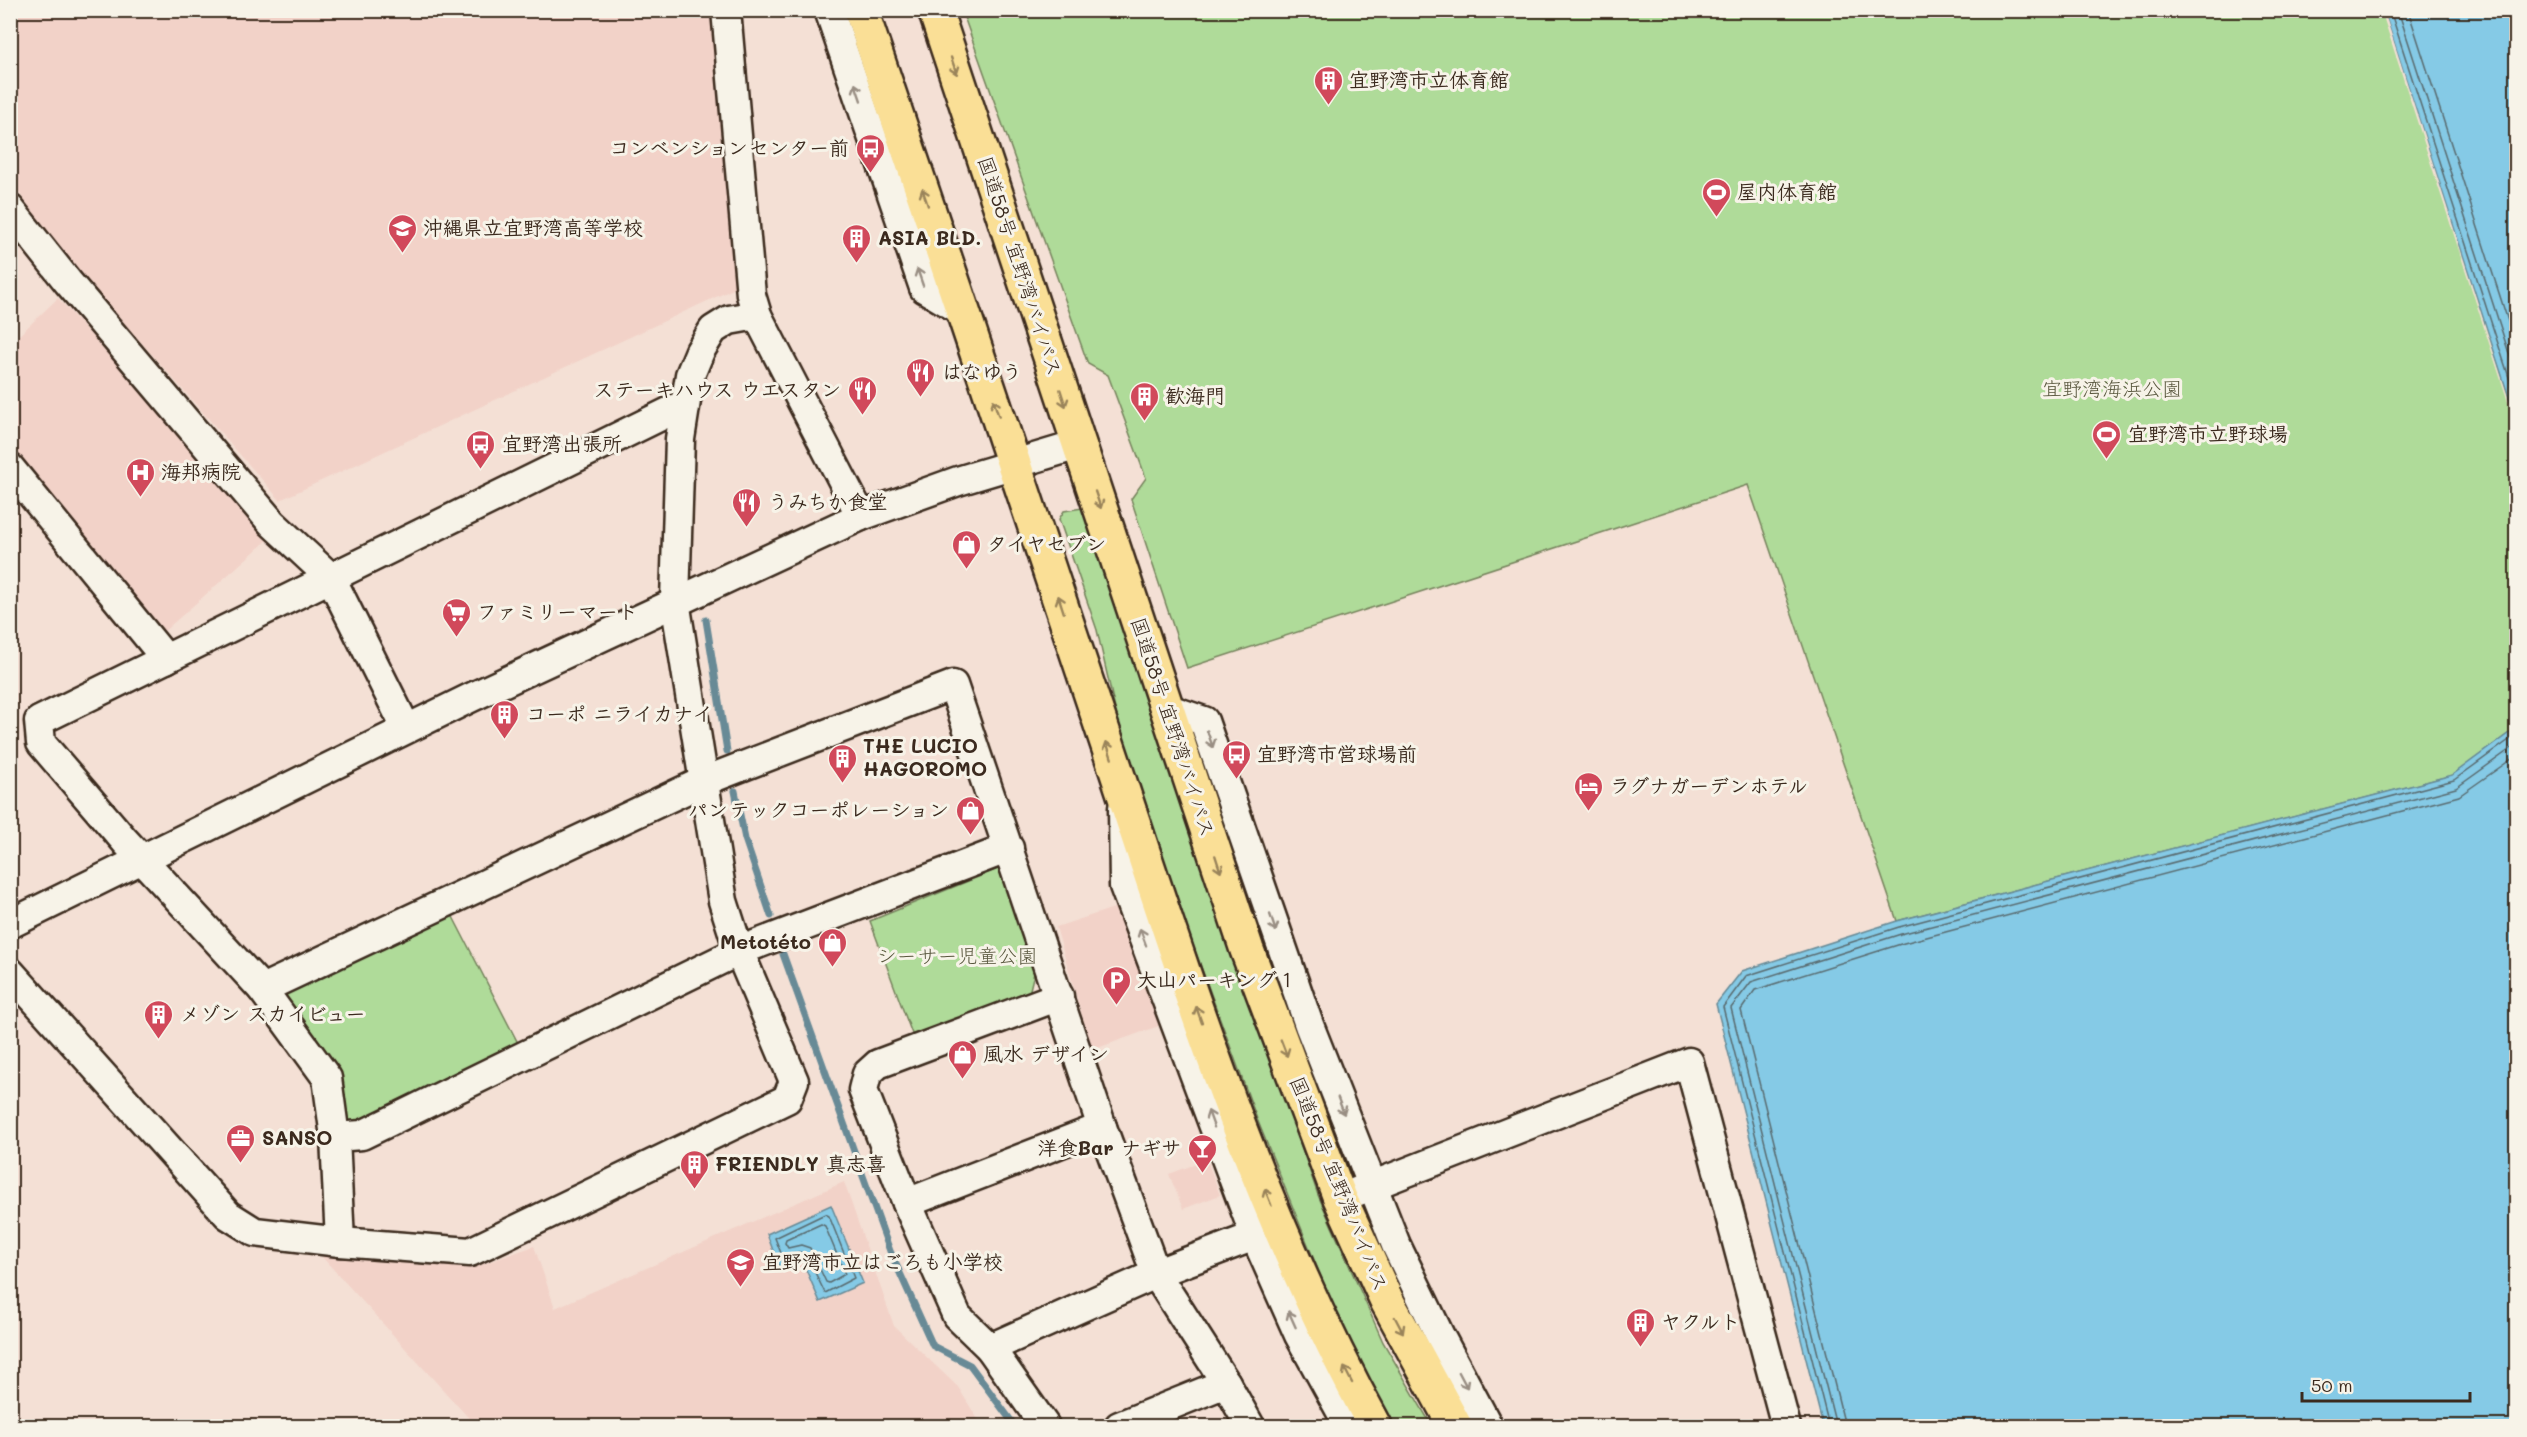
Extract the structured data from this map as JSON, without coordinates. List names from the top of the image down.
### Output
{
  "streets": {
    "highway": ["国道58号 宜野湾バイパス"]
  },
  "parks": ["宜野湾海浜公園", "シーサー児童公園"],
  "places": {
    "building": [
      "宜野湾市立体育館",
      "ASIA BLD.",
      "歓海門",
      "コーポ ニライカナイ",
      "THE LUCIO HAGOROMO",
      "メゾン スカイビュー",
      "FRIENDLY 真志喜",
      "ヤクルト"
    ],
    "bus stop": ["コンベンションセンター前", "宜野湾出張所", "宜野湾市営球場前"],
    "sports": ["屋内体育館", "宜野湾市立野球場"],
    "school or university": ["沖縄県立宜野湾高等学校", "宜野湾市立はごろも小学校"],
    "restaurant": ["はなゆう", "ステーキハウス ウエスタン", "うみちか食堂"],
    "hospital": ["海邦病院"],
    "shop": [
      "タイヤセブン",
      "パンテックコーポレーション",
      "Metotéto",
      "風水 デザイン"
    ],
    "supermarket": ["ファミリーマート"],
    "hotel": ["ラグナガーデンホテル"],
    "parking": ["大山パーキング１"],
    "office": ["SANSO"],
    "bar": ["洋食Bar ナギサ"]
  },
  "scale_bar": "50 m"
}
